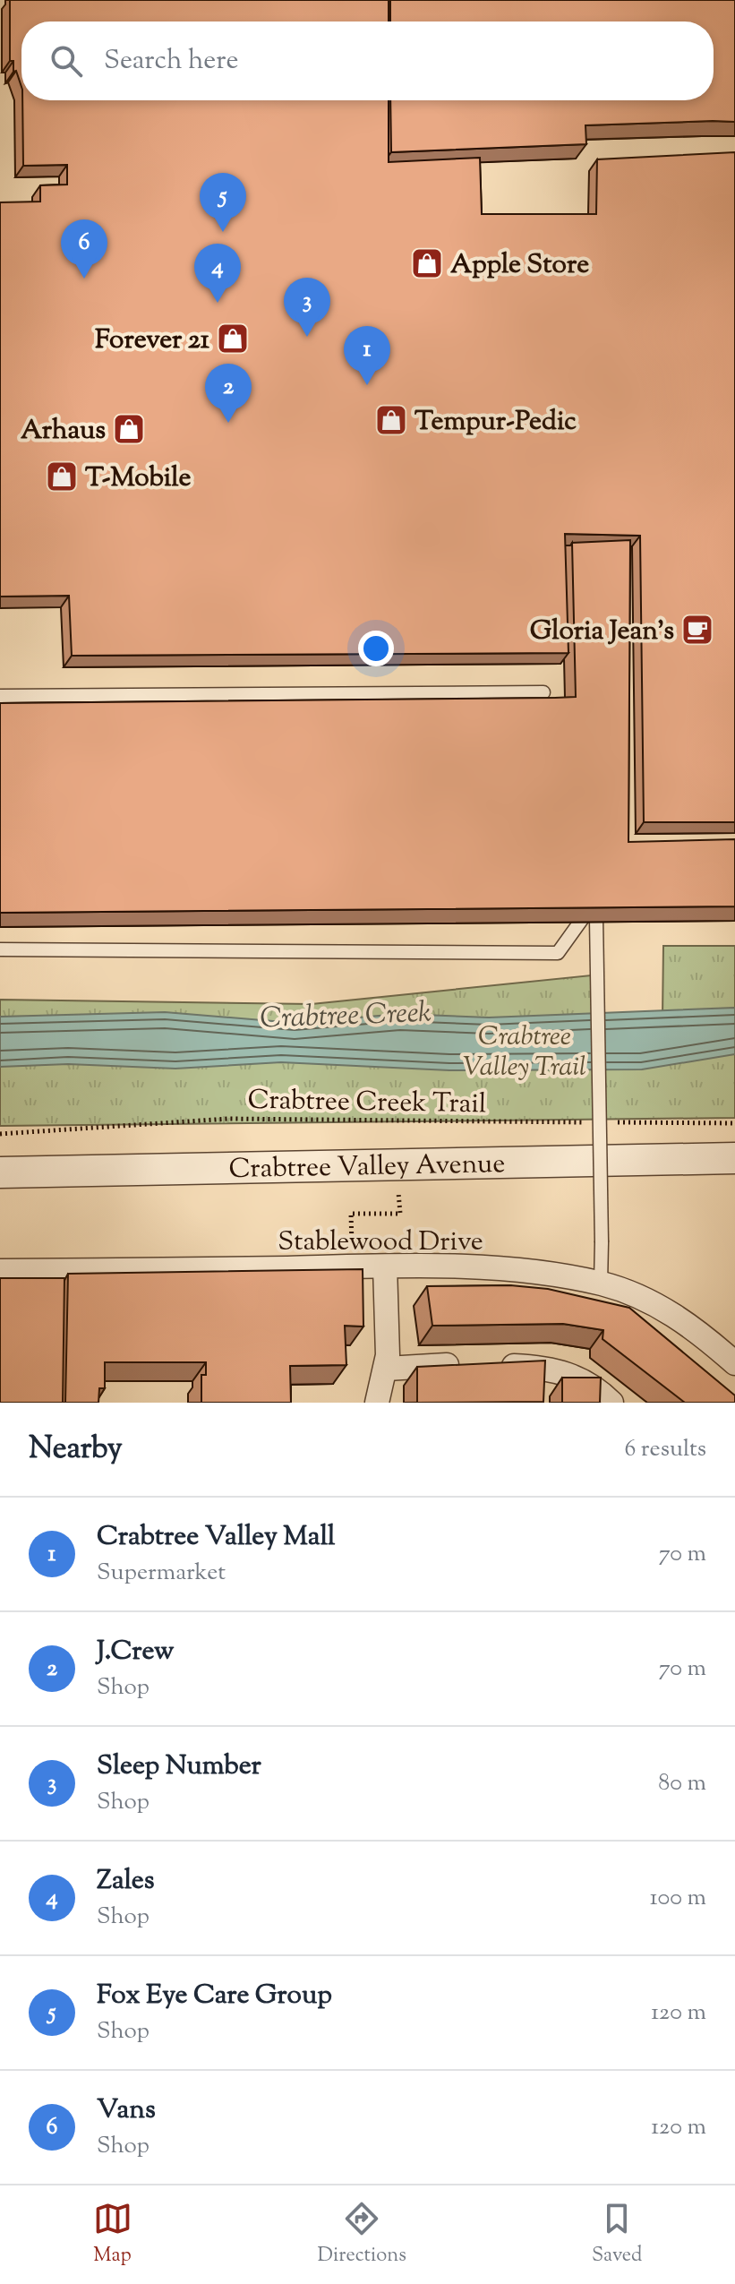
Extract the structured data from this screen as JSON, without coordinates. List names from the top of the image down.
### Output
{
  "streets": {
    "street": ["Crabtree Valley Avenue", "Stablewood Drive"],
    "path": ["Crabtree Creek Trail"]
  },
  "water": ["Crabtree Creek"],
  "parks": ["Crabtree Valley Trail"],
  "places": {
    "shop": [
      "Apple Store",
      "Forever 21",
      "Tempur-Pedic",
      "Arhaus",
      "T-Mobile"
    ],
    "cafe": ["Gloria Jean's"]
  },
  "page": {
    "search": "Search here",
    "pins": [
      "5",
      "6",
      "4",
      "3",
      "1",
      "2"
    ],
    "heading": ["Nearby", "6 results"],
    "list": [
      {
        "mark": "1",
        "name": "Crabtree Valley Mall",
        "note": "Supermarket",
        "value": "70 m"
      },
      {
        "mark": "2",
        "name": "J.Crew",
        "note": "Shop",
        "value": "70 m"
      },
      {
        "mark": "3",
        "name": "Sleep Number",
        "note": "Shop",
        "value": "80 m"
      },
      {
        "mark": "4",
        "name": "Zales",
        "note": "Shop",
        "value": "100 m"
      },
      {
        "mark": "5",
        "name": "Fox Eye Care Group",
        "note": "Shop",
        "value": "120 m"
      },
      {
        "mark": "6",
        "name": "Vans",
        "note": "Shop",
        "value": "120 m"
      }
    ],
    "nav": ["Map", "Directions", "Saved"]
  }
}
